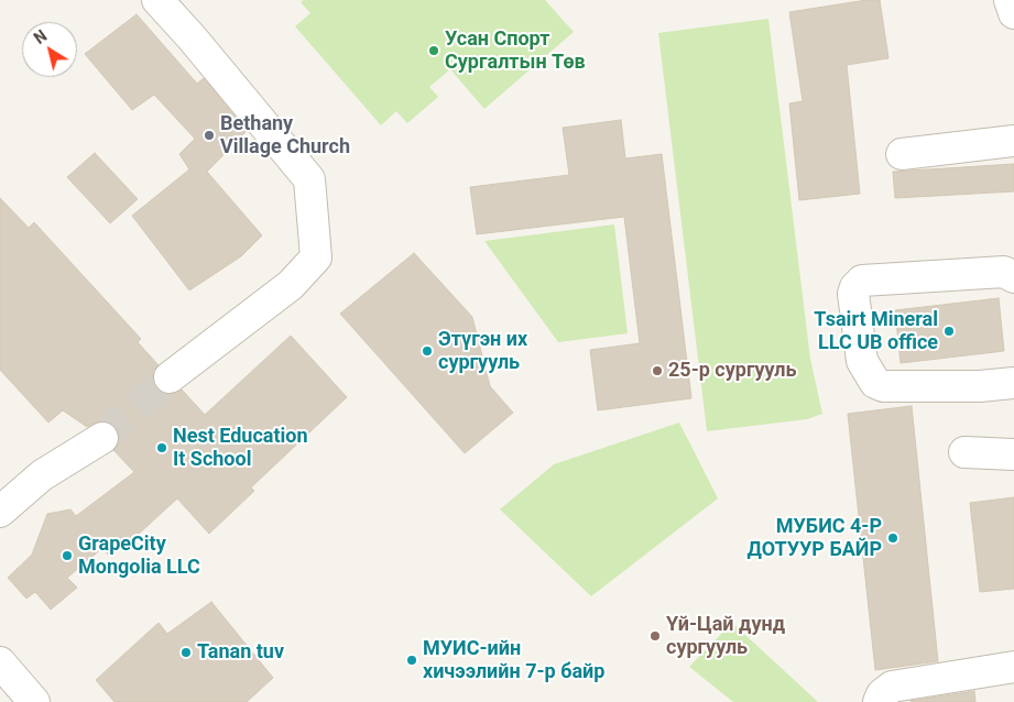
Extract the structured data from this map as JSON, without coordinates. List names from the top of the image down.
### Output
{
  "places": [
    "Усан Спорт Сургалтын Төв",
    "Bethany Village Church",
    "Tsairt Mineral LLC UB office",
    "Этүгэн их сургууль",
    "25-р сургууль",
    "Nest Education It School",
    "МУБИС 4-Р ДОТУУР БАЙР",
    "GrapeCity Mongolia LLC",
    "Үй-Цай дунд сургууль",
    "Tanan tuv",
    "МУИС-ийн хичээлийн 7-р байр"
  ],
  "north": "top left"
}
